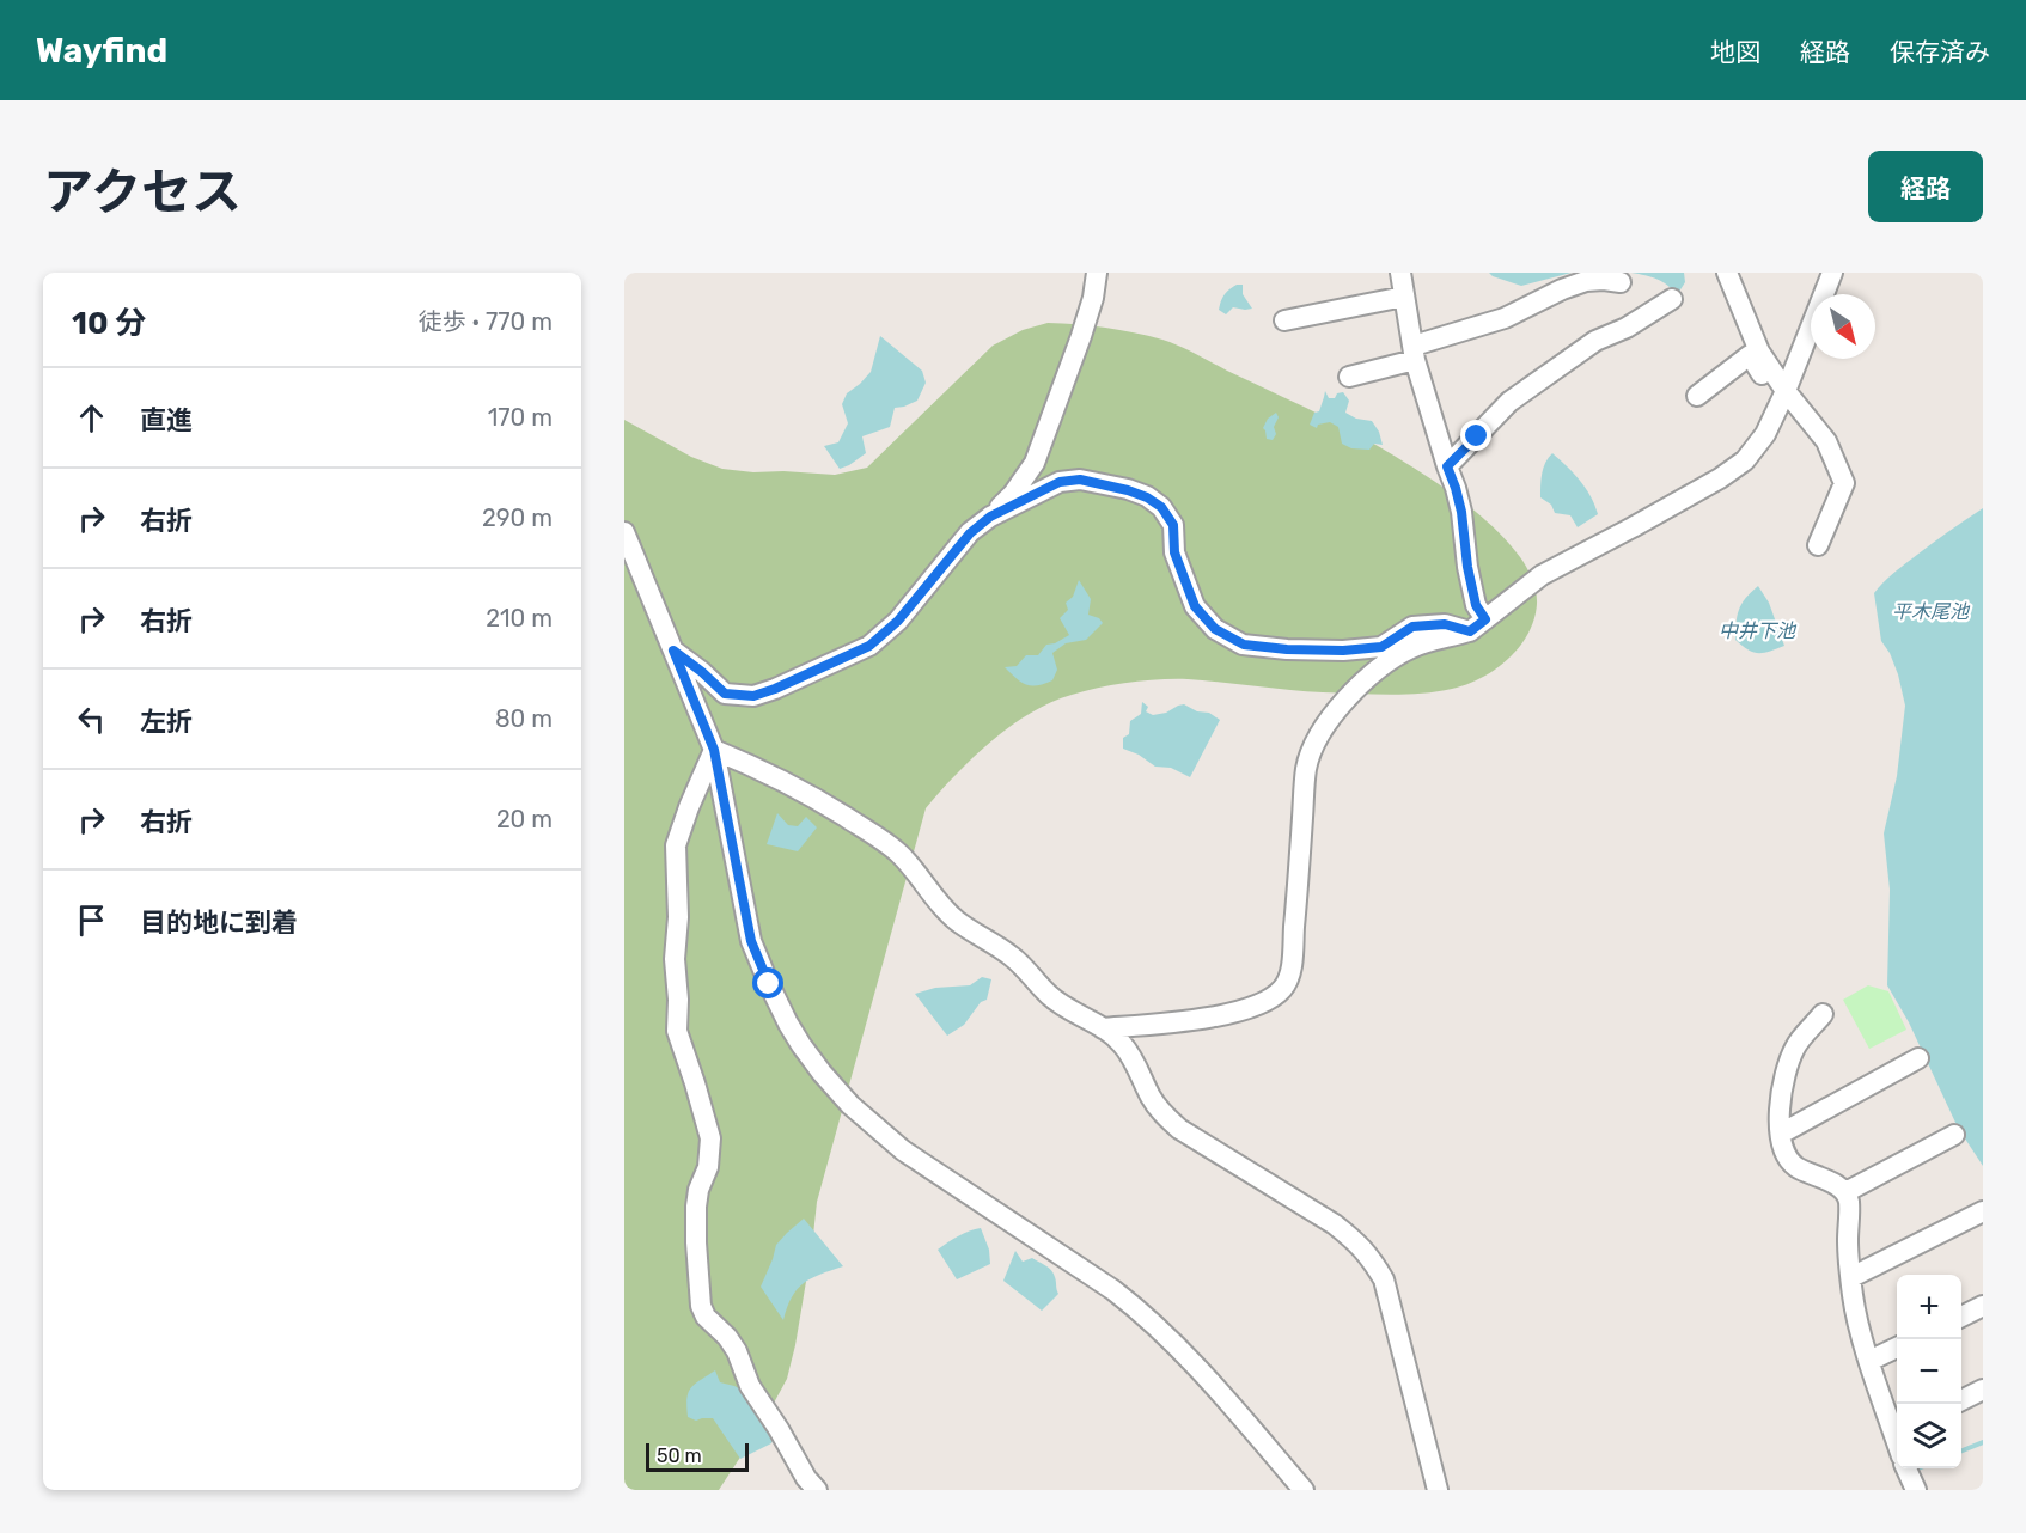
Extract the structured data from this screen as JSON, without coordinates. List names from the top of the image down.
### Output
{
  "water": ["平木尾池", "中井下池"],
  "scale_bar": "50 m",
  "north": "bottom right",
  "page": {
    "header": "Wayfind",
    "nav": ["地図", "経路", "保存済み"],
    "title": "アクセス",
    "buttons": "経路",
    "heading": ["10 分", "徒歩 · 770 m"],
    "list": [
      ["直進", "170 m"],
      ["右折", "290 m"],
      ["右折", "210 m"],
      ["左折", "80 m"],
      ["右折", "20 m"],
      "目的地に到着"
    ],
    "map_buttons": ["+", "−"],
    "scale": "50 m"
  }
}
